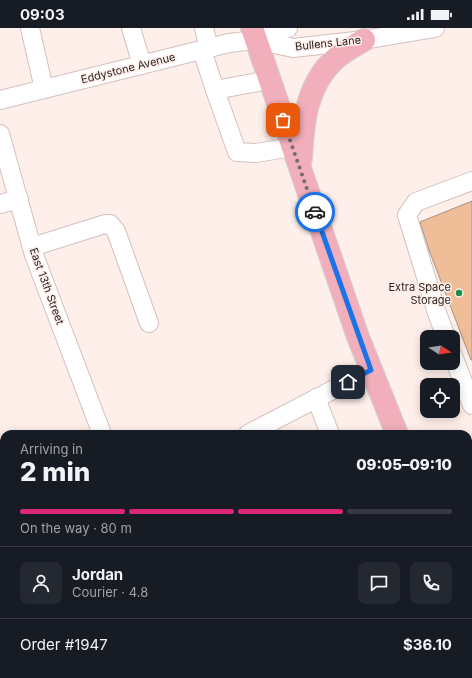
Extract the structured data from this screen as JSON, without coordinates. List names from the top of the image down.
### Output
{
  "streets": {
    "street": ["Bullens Lane", "Eddystone Avenue", "East 13th Street"]
  },
  "crossings": [
    ["Bullens Lane", "Eddystone Avenue"]
  ],
  "places": ["Extra Space Storage"],
  "north": "right",
  "page": {
    "status": "09:03",
    "heading": ["2 min", "Arriving in", "09:05–09:10"],
    "panel": [
      "Jordan",
      "Courier · 4.8",
      "Order #1947",
      "$36.10"
    ],
    "bar": "On the way · 80 m"
  }
}
